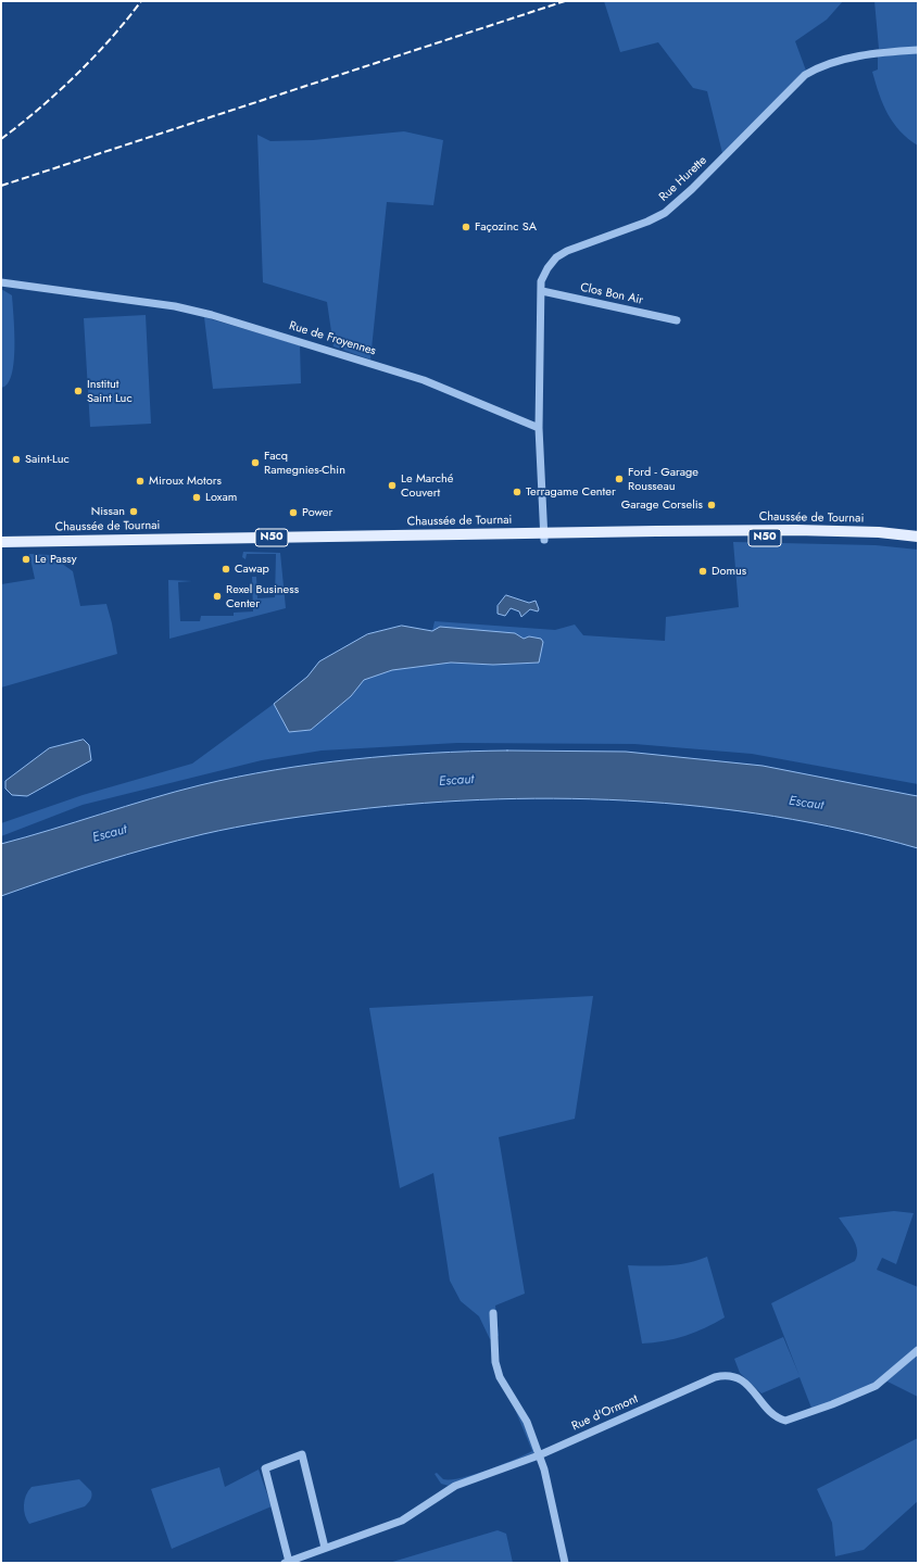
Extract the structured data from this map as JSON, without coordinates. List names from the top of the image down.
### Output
{
  "streets": {
    "main road": ["Chaussée de Tournai", "N50"],
    "street": [
      "Rue Hurette",
      "Clos Bon Air",
      "Rue de Froyennes",
      "Rue d'Ormont"
    ]
  },
  "crossings": [
    ["Rue Hurette", "Clos Bon Air"],
    ["Rue Hurette", "Rue de Froyennes"]
  ],
  "water": ["Escaut"],
  "places": [
    "Façozinc SA",
    "Institut Saint Luc",
    "Saint-Luc",
    "Facq Ramegnies-Chin",
    "Ford - Garage Rousseau",
    "Miroux Motors",
    "Le Marché Couvert",
    "Terragame Center",
    "Loxam",
    "Garage Corselis",
    "Nissan",
    "Power",
    "Le Passy",
    "Cawap",
    "Domus",
    "Rexel Business Center"
  ]
}
